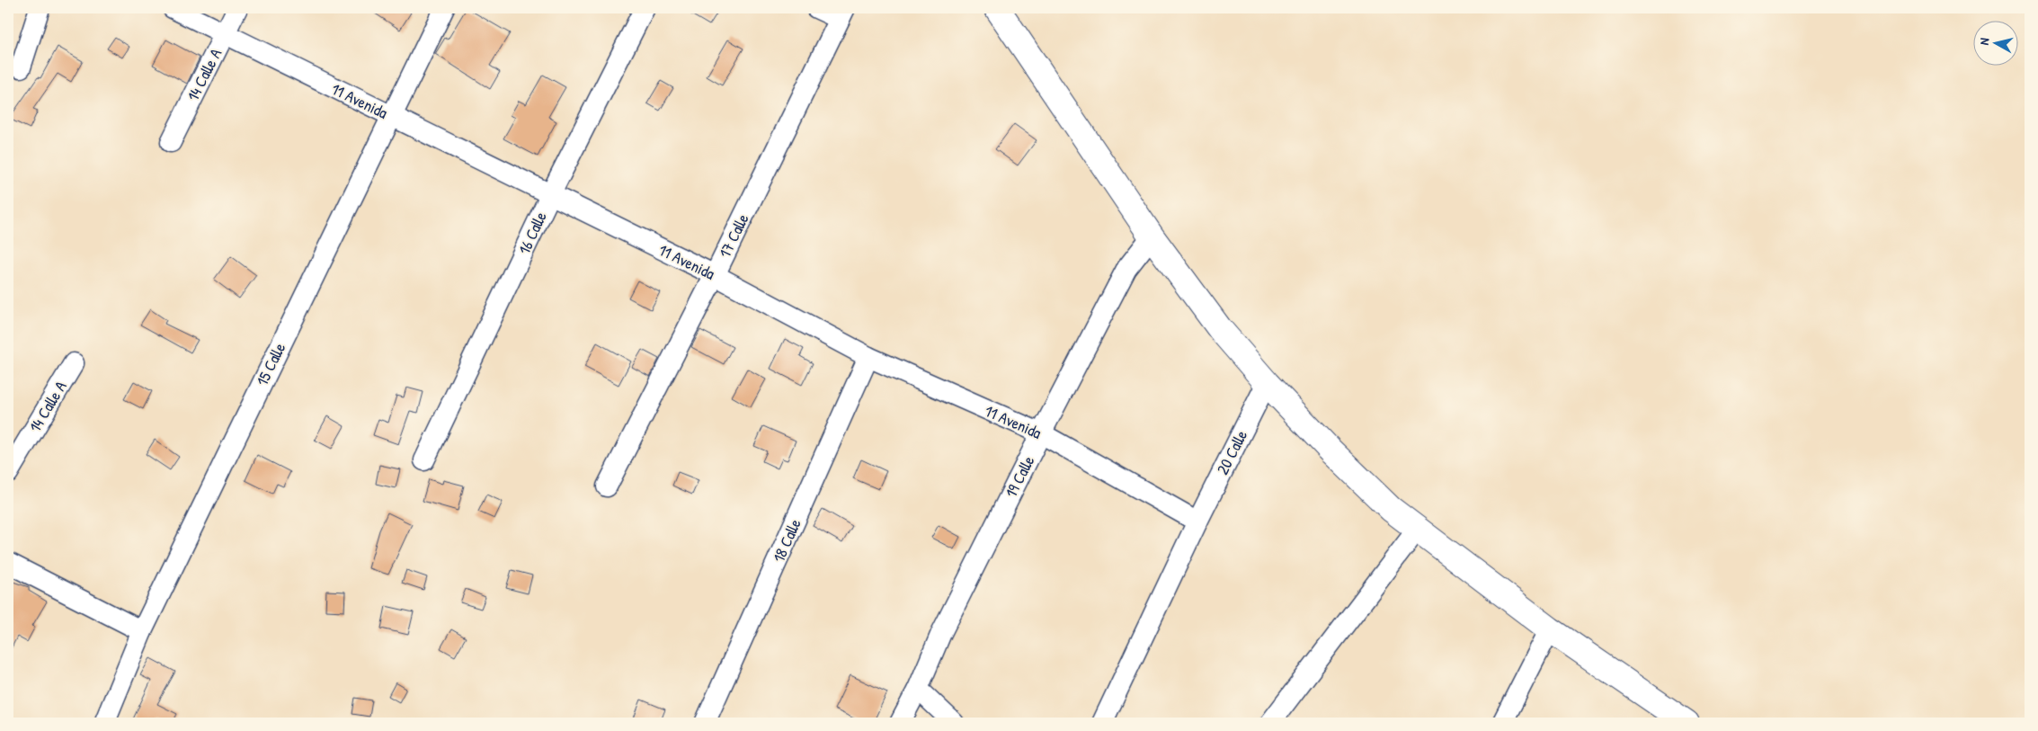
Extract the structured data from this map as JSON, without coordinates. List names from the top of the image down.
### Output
{
  "streets": {
    "street": [
      "14 Calle A",
      "11 Avenida",
      "16 Calle",
      "17 Calle",
      "15 Calle",
      "20 Calle",
      "19 Calle",
      "18 Calle"
    ]
  },
  "crossings": [
    ["14 Calle A", "11 Avenida"],
    ["11 Avenida", "16 Calle"],
    ["11 Avenida", "17 Calle"],
    ["11 Avenida", "15 Calle"],
    ["11 Avenida", "20 Calle"],
    ["11 Avenida", "19 Calle"],
    ["11 Avenida", "18 Calle"]
  ],
  "north": "left"
}
